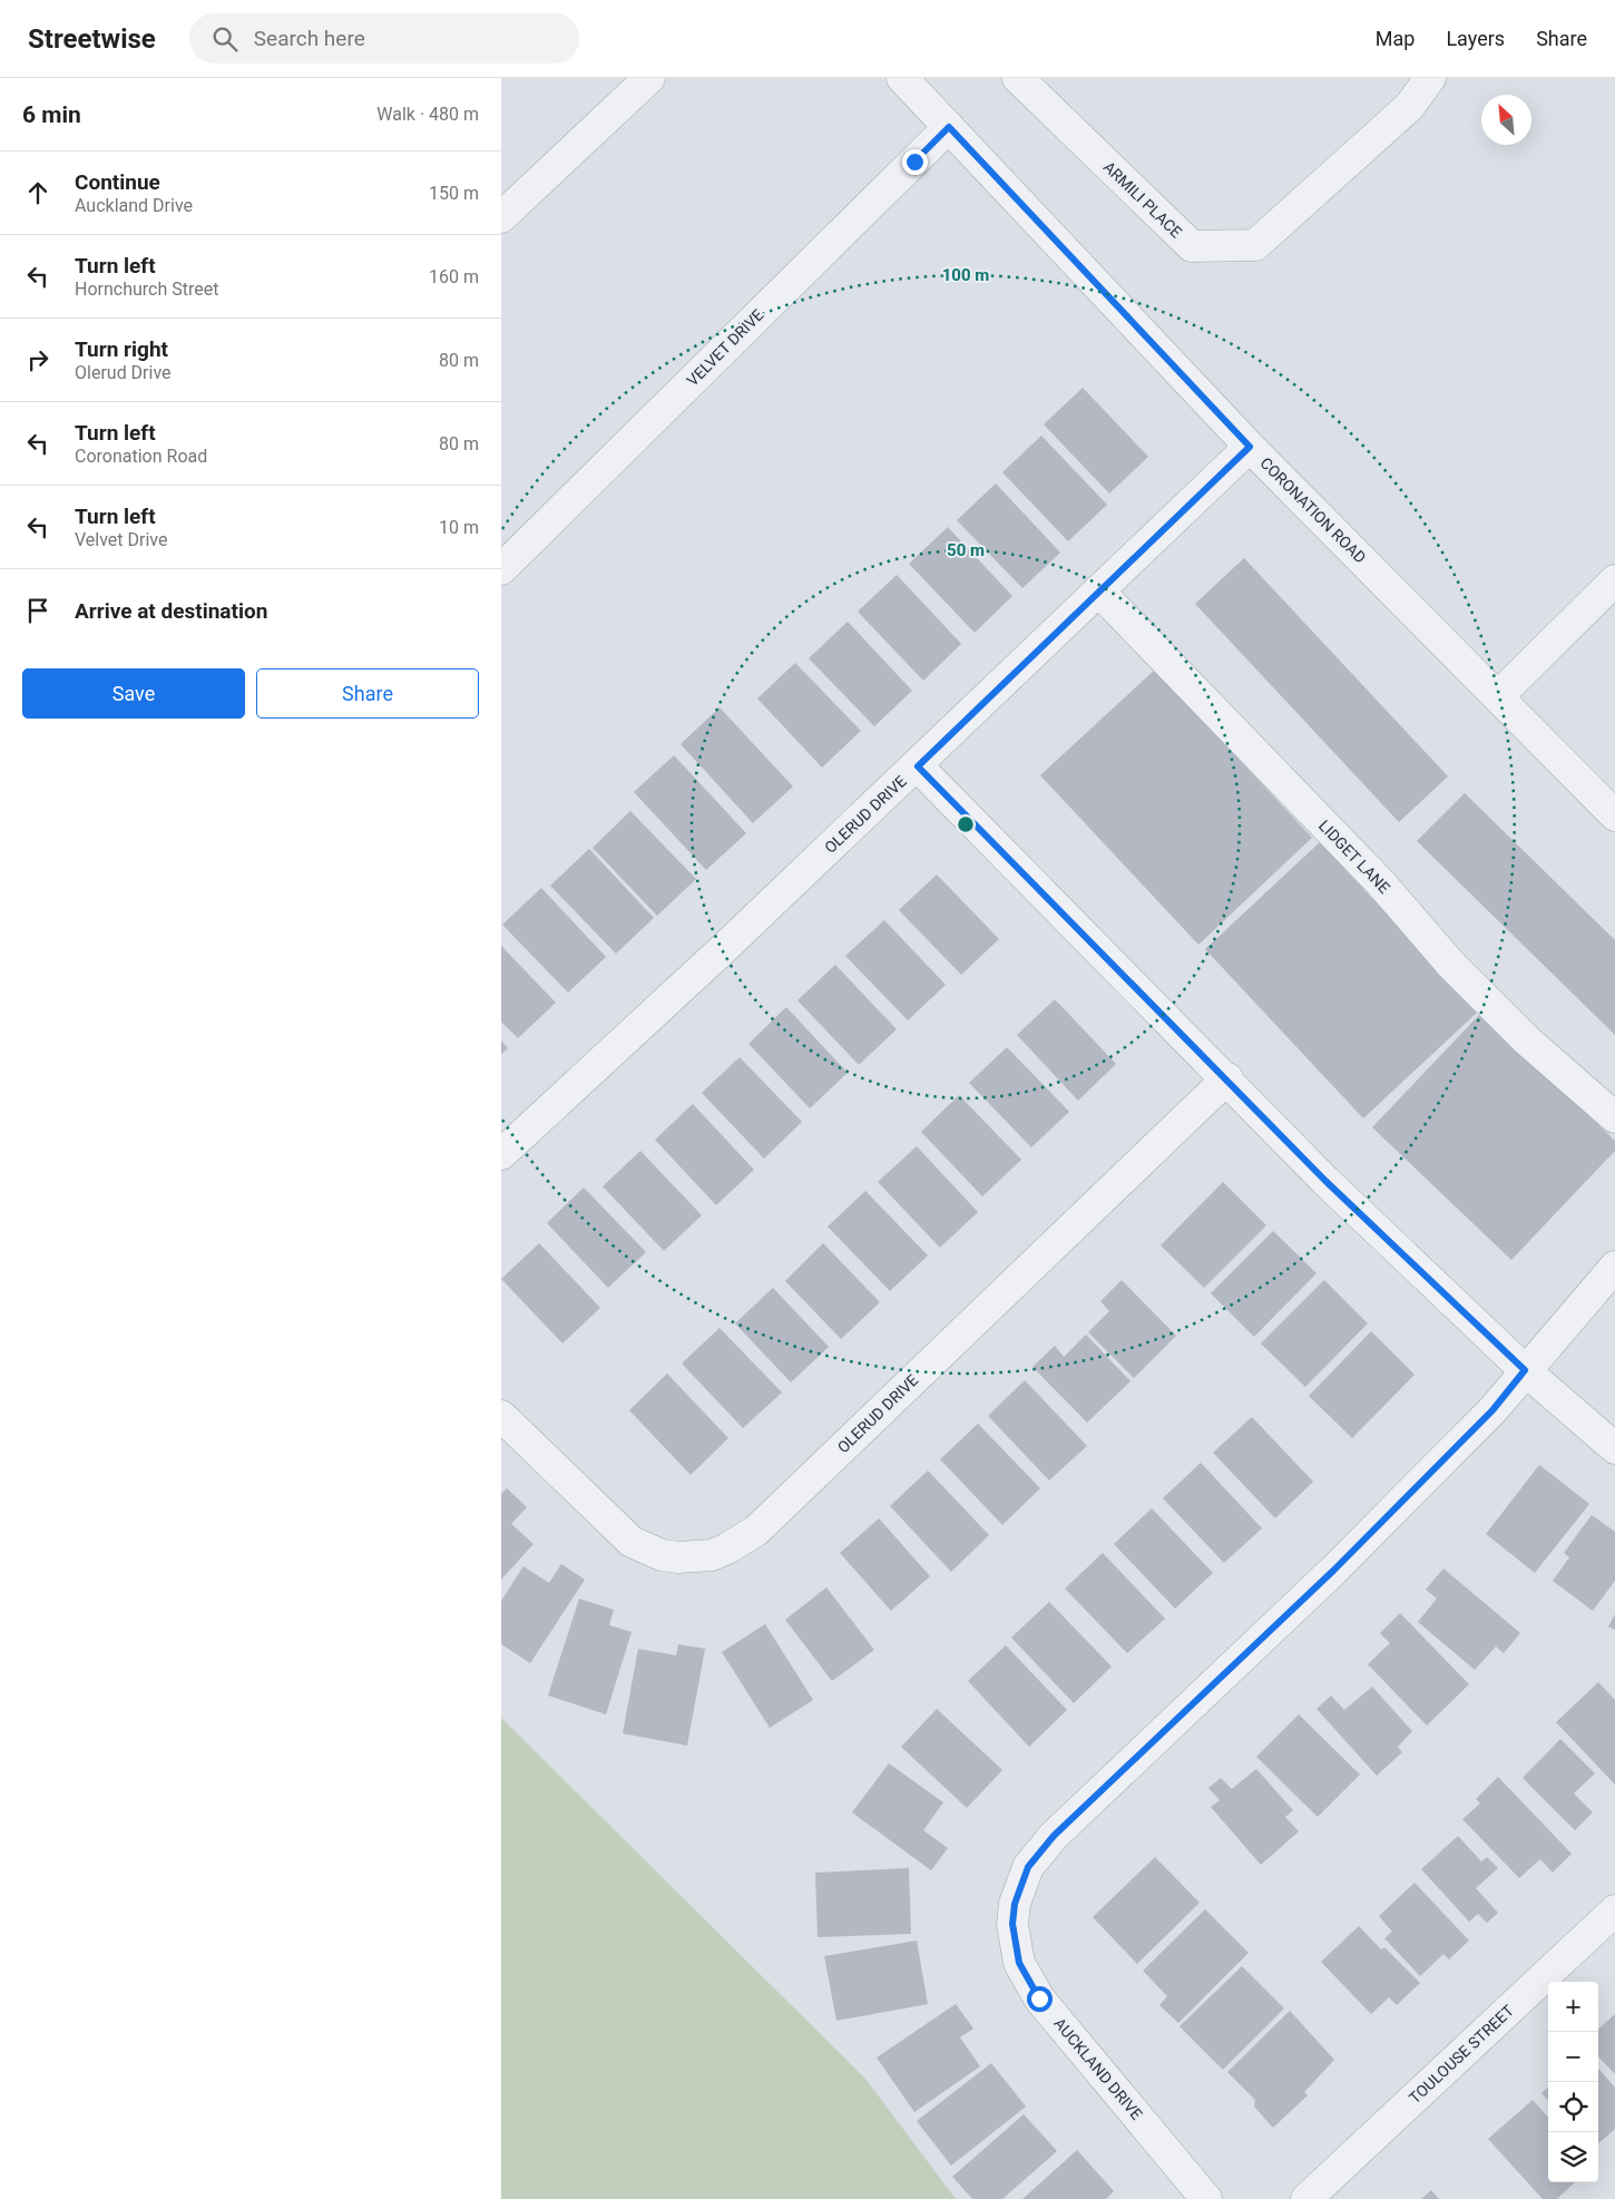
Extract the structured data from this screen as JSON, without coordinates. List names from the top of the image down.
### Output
{
  "streets": {
    "street": [
      "ARMILI PLACE",
      "VELVET DRIVE",
      "CORONATION ROAD",
      "OLERUD DRIVE",
      "LIDGET LANE",
      "TOULOUSE STREET",
      "AUCKLAND DRIVE"
    ]
  },
  "crossings": [
    ["VELVET DRIVE", "CORONATION ROAD"],
    ["CORONATION ROAD", "OLERUD DRIVE"],
    ["OLERUD DRIVE", "LIDGET LANE"]
  ],
  "north": "top left",
  "page": {
    "header": "Streetwise",
    "search": "Search here",
    "nav": ["Map", "Layers", "Share"],
    "heading": ["6 min", "Walk · 480 m"],
    "list": [
      ["Continue", "Auckland Drive", "150 m"],
      ["Turn left", "Hornchurch Street", "160 m"],
      ["Turn right", "Olerud Drive", "80 m"],
      ["Turn left", "Coronation Road", "80 m"],
      ["Turn left", "Velvet Drive", "10 m"],
      "Arrive at destination"
    ],
    "buttons": ["Save", "Share"],
    "map_buttons": ["+", "−"]
  },
  "rings": ["100 m", "50 m"]
}
